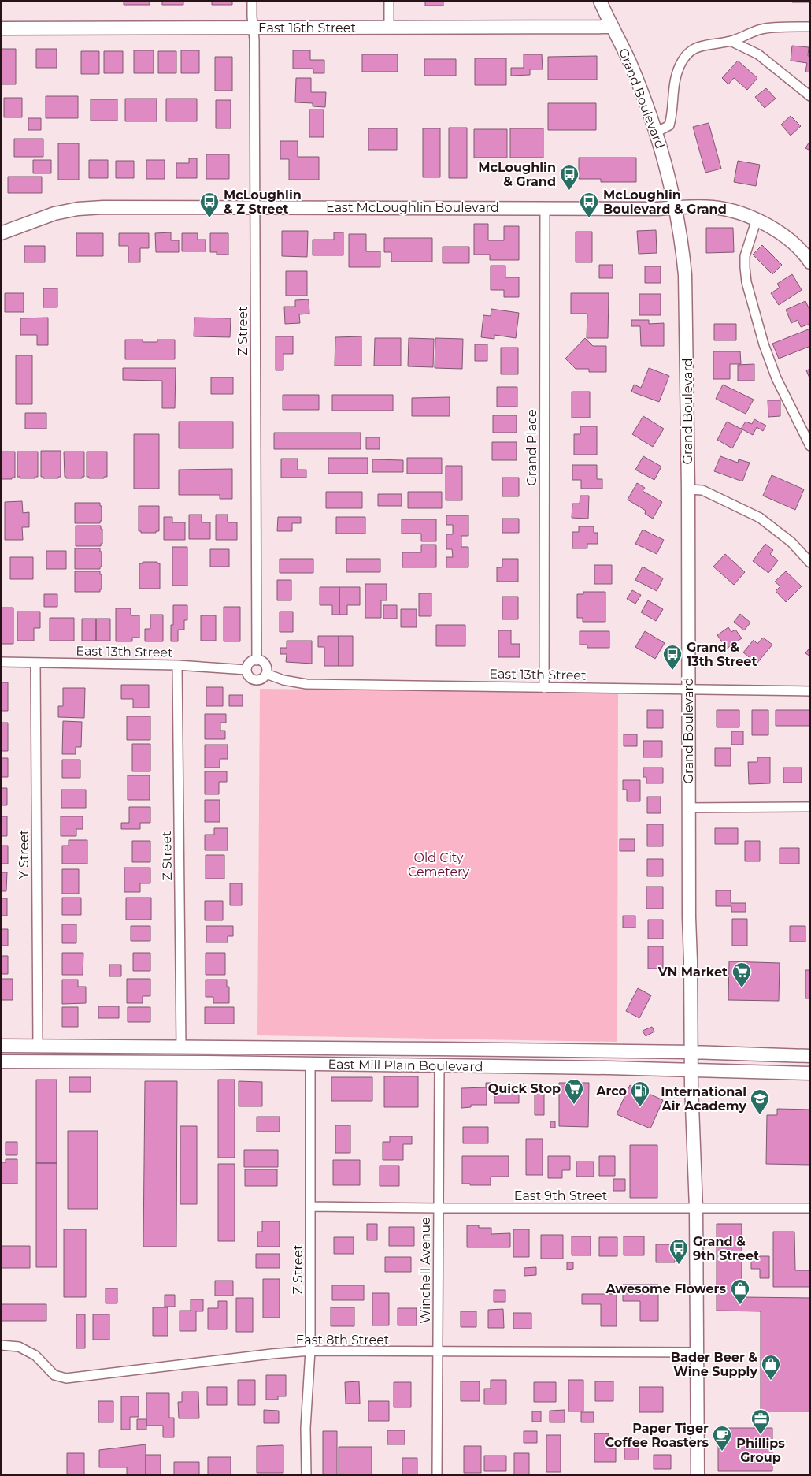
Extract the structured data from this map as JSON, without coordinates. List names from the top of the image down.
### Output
{
  "streets": {
    "main road": [
      "East 16th Street",
      "Grand Boulevard",
      "East McLoughlin Boulevard",
      "East Mill Plain Boulevard"
    ],
    "street": [
      "Z Street",
      "Grand Place",
      "East 13th Street",
      "Y Street",
      "East 9th Street",
      "Winchell Avenue",
      "East 8th Street"
    ]
  },
  "crossings": [
    ["East 16th Street", "Grand Boulevard"],
    ["East 16th Street", "Z Street"],
    ["Grand Boulevard", "East McLoughlin Boulevard"],
    ["Grand Boulevard", "East 13th Street"],
    ["Grand Boulevard", "East Mill Plain Boulevard"],
    ["Grand Boulevard", "East 9th Street"],
    ["Grand Boulevard", "East 8th Street"],
    ["East McLoughlin Boulevard", "Z Street"],
    ["East McLoughlin Boulevard", "Grand Place"],
    ["Z Street", "East 13th Street"],
    ["Z Street", "East Mill Plain Boulevard"],
    ["Z Street", "East 9th Street"],
    ["Z Street", "East 8th Street"],
    ["Grand Place", "East 13th Street"],
    ["East 13th Street", "Y Street"],
    ["Y Street", "East Mill Plain Boulevard"],
    ["East Mill Plain Boulevard", "Winchell Avenue"],
    ["East 9th Street", "Winchell Avenue"],
    ["Winchell Avenue", "East 8th Street"]
  ],
  "parks": ["Old City Cemetery"],
  "places": {
    "bus stop": [
      "McLoughlin & Grand",
      "McLoughlin & Z Street",
      "McLoughlin Boulevard & Grand",
      "Grand & 13th Street",
      "Grand & 9th Street"
    ],
    "supermarket": ["VN Market", "Quick Stop"],
    "fuel station": ["Arco"],
    "school or university": ["International Air Academy"],
    "shop": ["Awesome Flowers", "Bader Beer & Wine Supply"],
    "office": ["Phillips Group"],
    "cafe": ["Paper Tiger Coffee Roasters"]
  }
}
